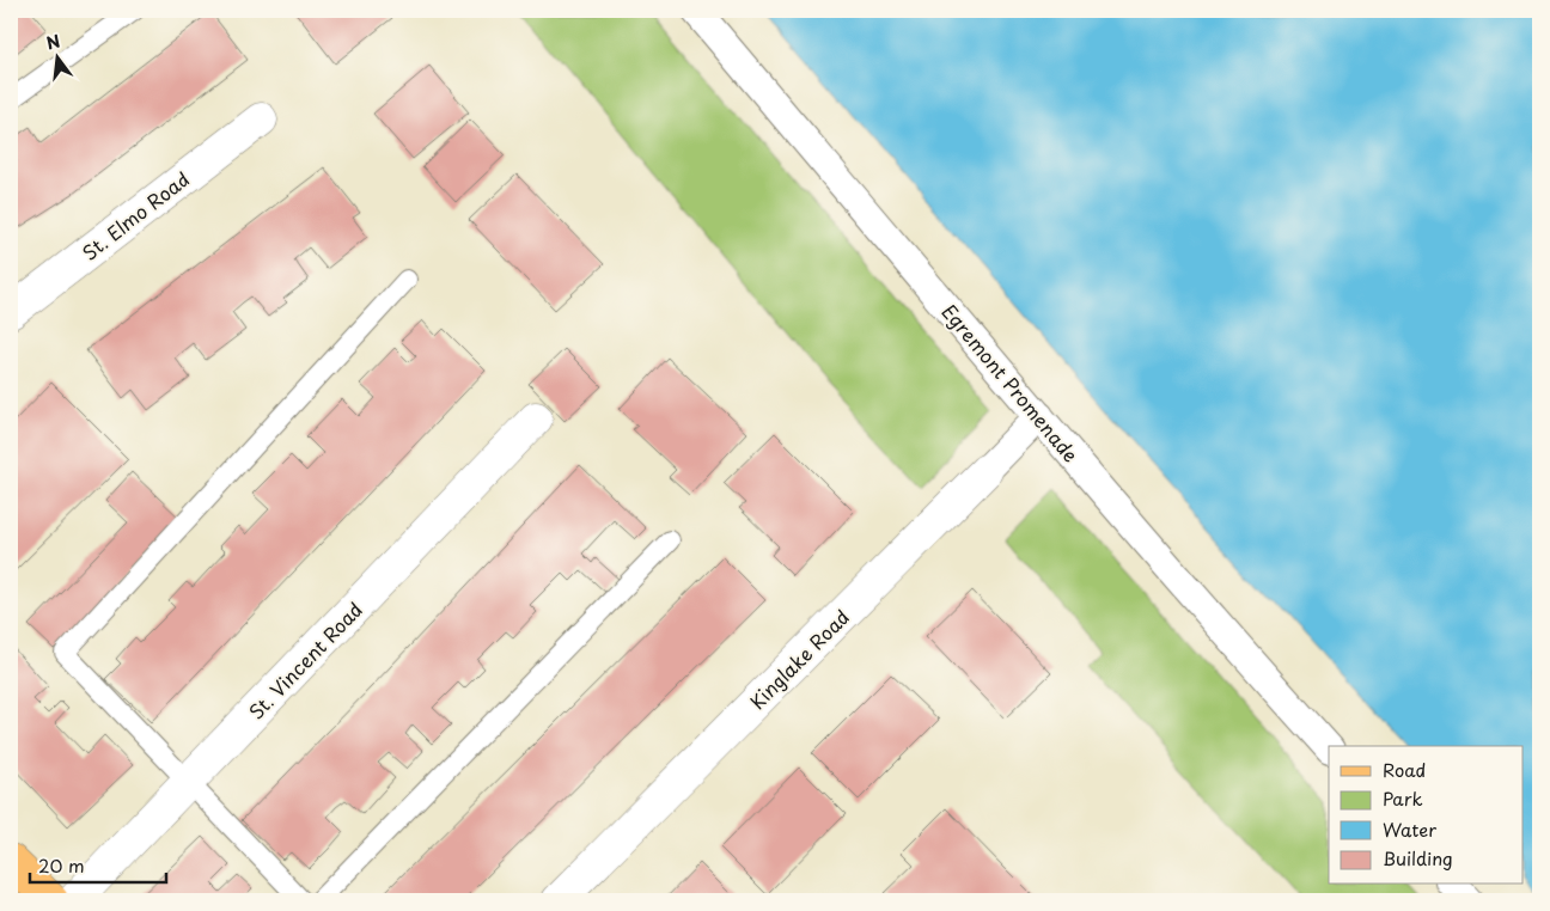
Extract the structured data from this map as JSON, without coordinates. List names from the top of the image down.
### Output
{
  "streets": {
    "street": [
      "St. Elmo Road",
      "Egremont Promenade",
      "Kinglake Road",
      "St. Vincent Road"
    ]
  },
  "crossings": [
    ["Egremont Promenade", "Kinglake Road"]
  ],
  "legend": [
    "Road",
    "Park",
    "Water",
    "Building"
  ],
  "scale_bar": "20 m",
  "north": "top"
}
